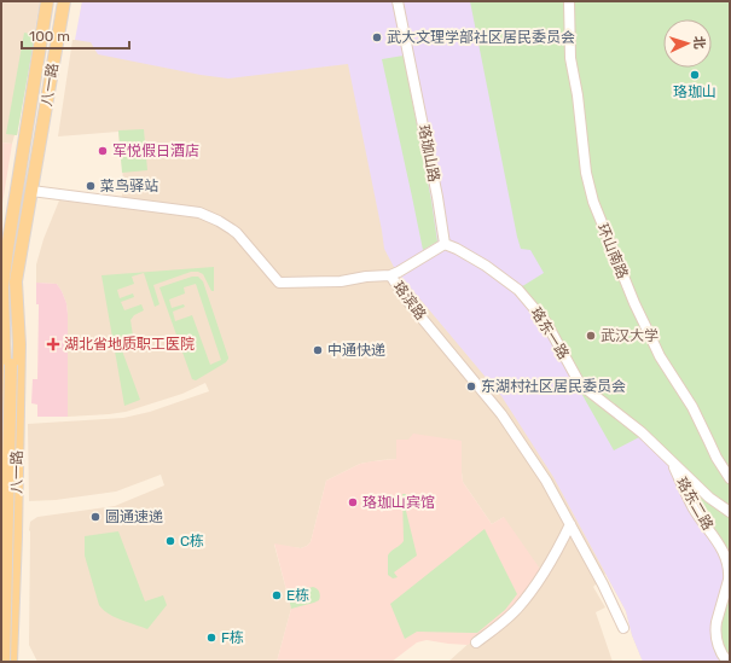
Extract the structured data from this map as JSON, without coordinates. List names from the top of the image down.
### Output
{
  "streets": {
    "main road": ["八一路"],
    "street": [
      "珞珈山路",
      "环山南路",
      "珞滨路",
      "珞东一路",
      "珞东二路"
    ]
  },
  "crossings": [
    ["八一路", "珞滨路"],
    ["珞珈山路", "珞东一路"],
    ["珞东一路", "珞东二路"]
  ],
  "places": {
    "other": [
      "武大文理学部社区居民委员会",
      "珞珈山",
      "军悦假日酒店",
      "菜鸟驿站",
      "武汉大学",
      "中通快递",
      "东湖村社区居民委员会",
      "珞珈山宾馆",
      "圆通速递",
      "C栋",
      "E栋",
      "F栋"
    ],
    "health": ["湖北省地质职工医院"]
  },
  "scale_bar": "100 m",
  "north": "right"
}
